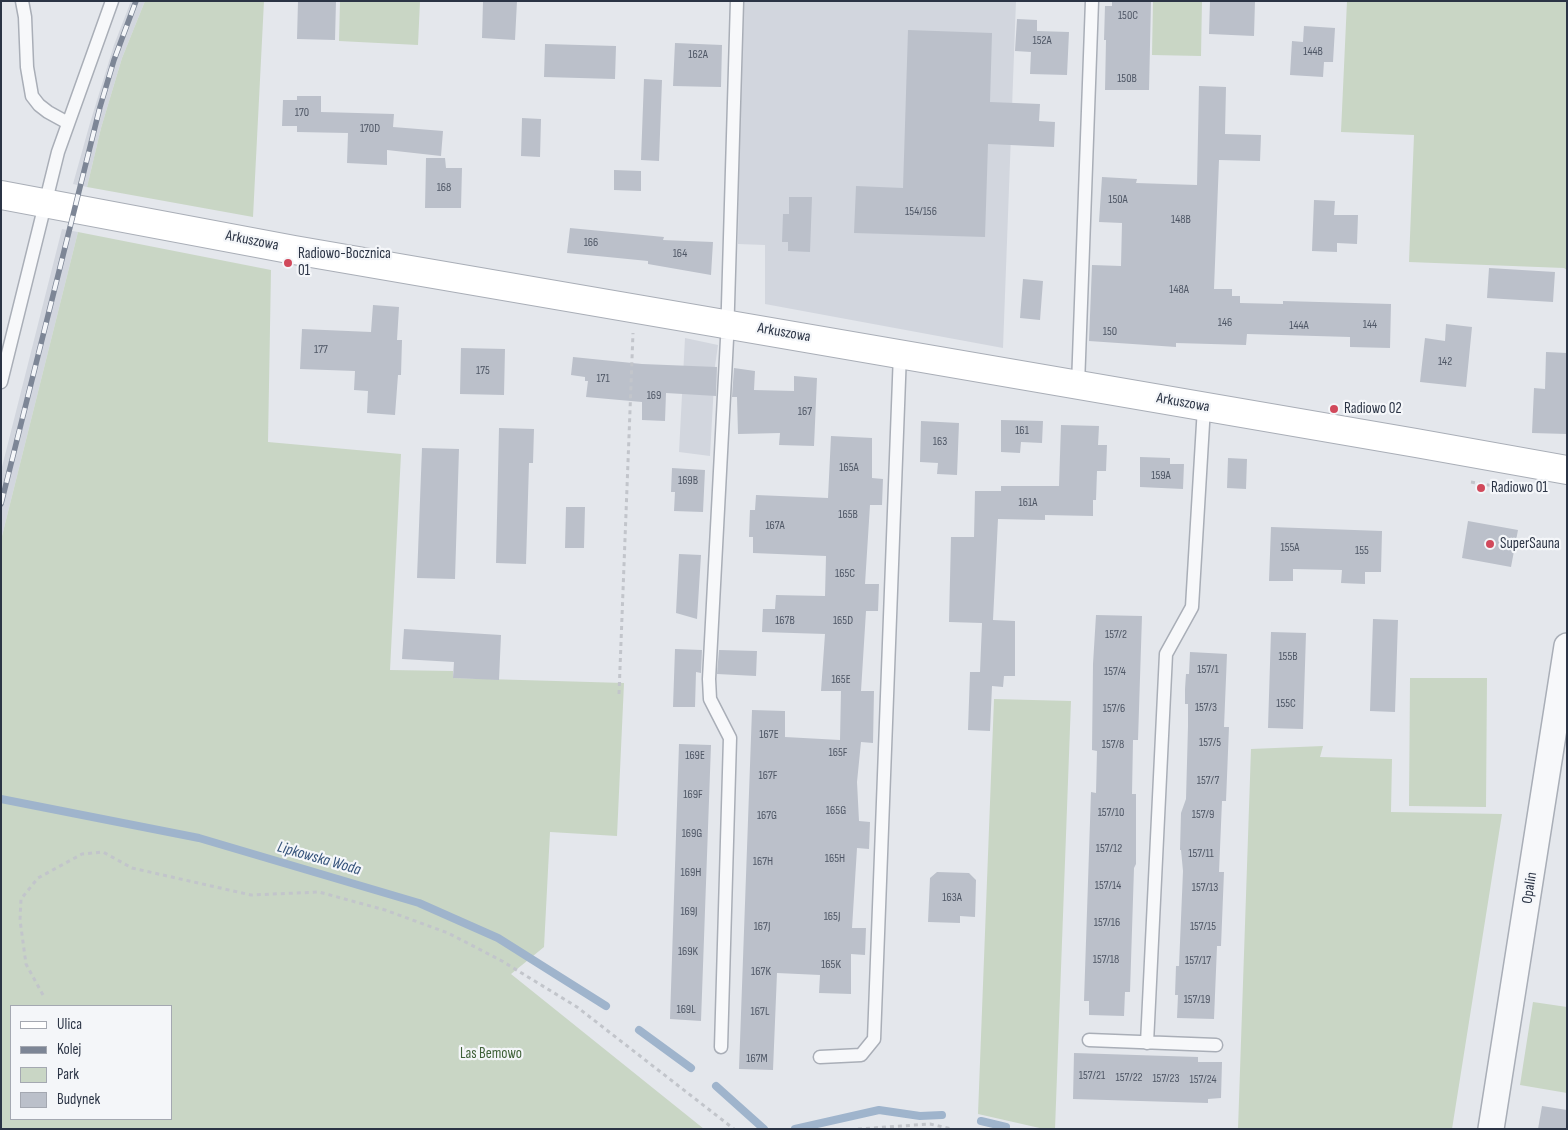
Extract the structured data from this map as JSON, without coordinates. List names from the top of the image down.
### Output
{
  "streets": {
    "main road": ["Arkuszowa"],
    "street": ["Opalin"]
  },
  "water": ["Lipkowska Woda"],
  "parks": ["Las Bemowo"],
  "places": [
    "Radiowo-Bocznica 01",
    "Radiowo 02",
    "Radiowo 01",
    "SuperSauna"
  ],
  "house_numbers": [
    "150C",
    "152A",
    "144B",
    "162A",
    "150B",
    "170",
    "170D",
    "168",
    "150A",
    "154/156",
    "148B",
    "166",
    "164",
    "148A",
    "146",
    "144",
    "144A",
    "150",
    "177",
    "142",
    "175",
    "171",
    "169",
    "167",
    "161",
    "163",
    "165A",
    "159A",
    "169B",
    "161A",
    "165B",
    "167A",
    "155A",
    "155",
    "165C",
    "167B",
    "165D",
    "157/2",
    "155B",
    "157/1",
    "157/4",
    "165E",
    "155C",
    "157/3",
    "157/6",
    "167E",
    "157/5",
    "157/8",
    "165F",
    "169E",
    "167F",
    "157/7",
    "169F",
    "165G",
    "157/10",
    "157/9",
    "167G",
    "169G",
    "157/12",
    "157/11",
    "165H",
    "167H",
    "169H",
    "157/14",
    "157/13",
    "163A",
    "169J",
    "165J",
    "157/16",
    "167J",
    "157/15",
    "169K",
    "157/18",
    "157/17",
    "165K",
    "167K",
    "157/19",
    "169L",
    "167L",
    "167M",
    "157/21",
    "157/22",
    "157/23",
    "157/24"
  ],
  "legend": [
    "Ulica",
    "Kolej",
    "Park",
    "Budynek"
  ]
}
